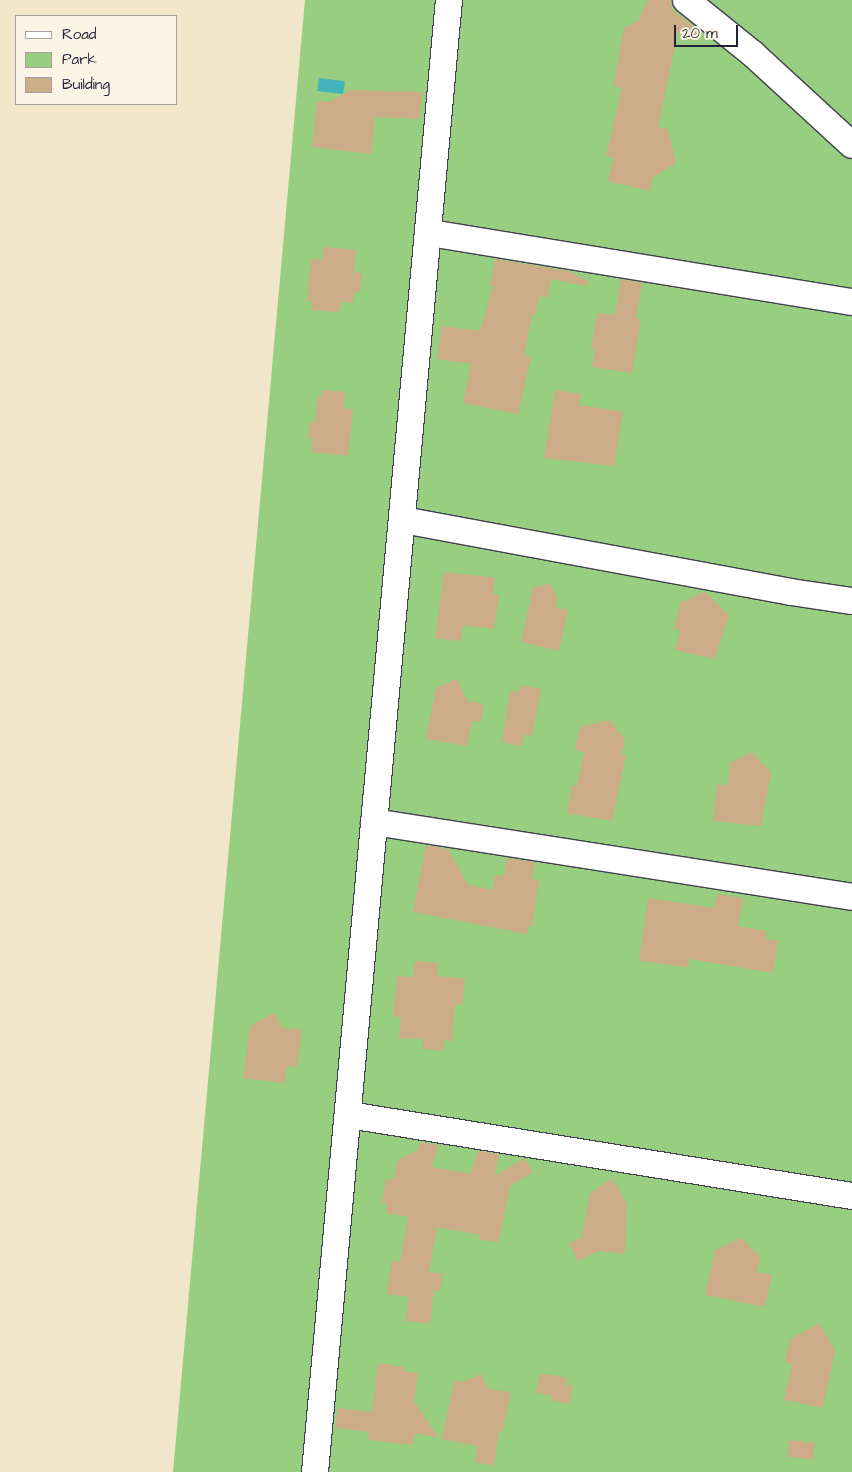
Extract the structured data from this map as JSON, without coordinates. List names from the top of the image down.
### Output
{
  "legend": ["Road", "Park", "Building"],
  "scale_bar": "20 m"
}
